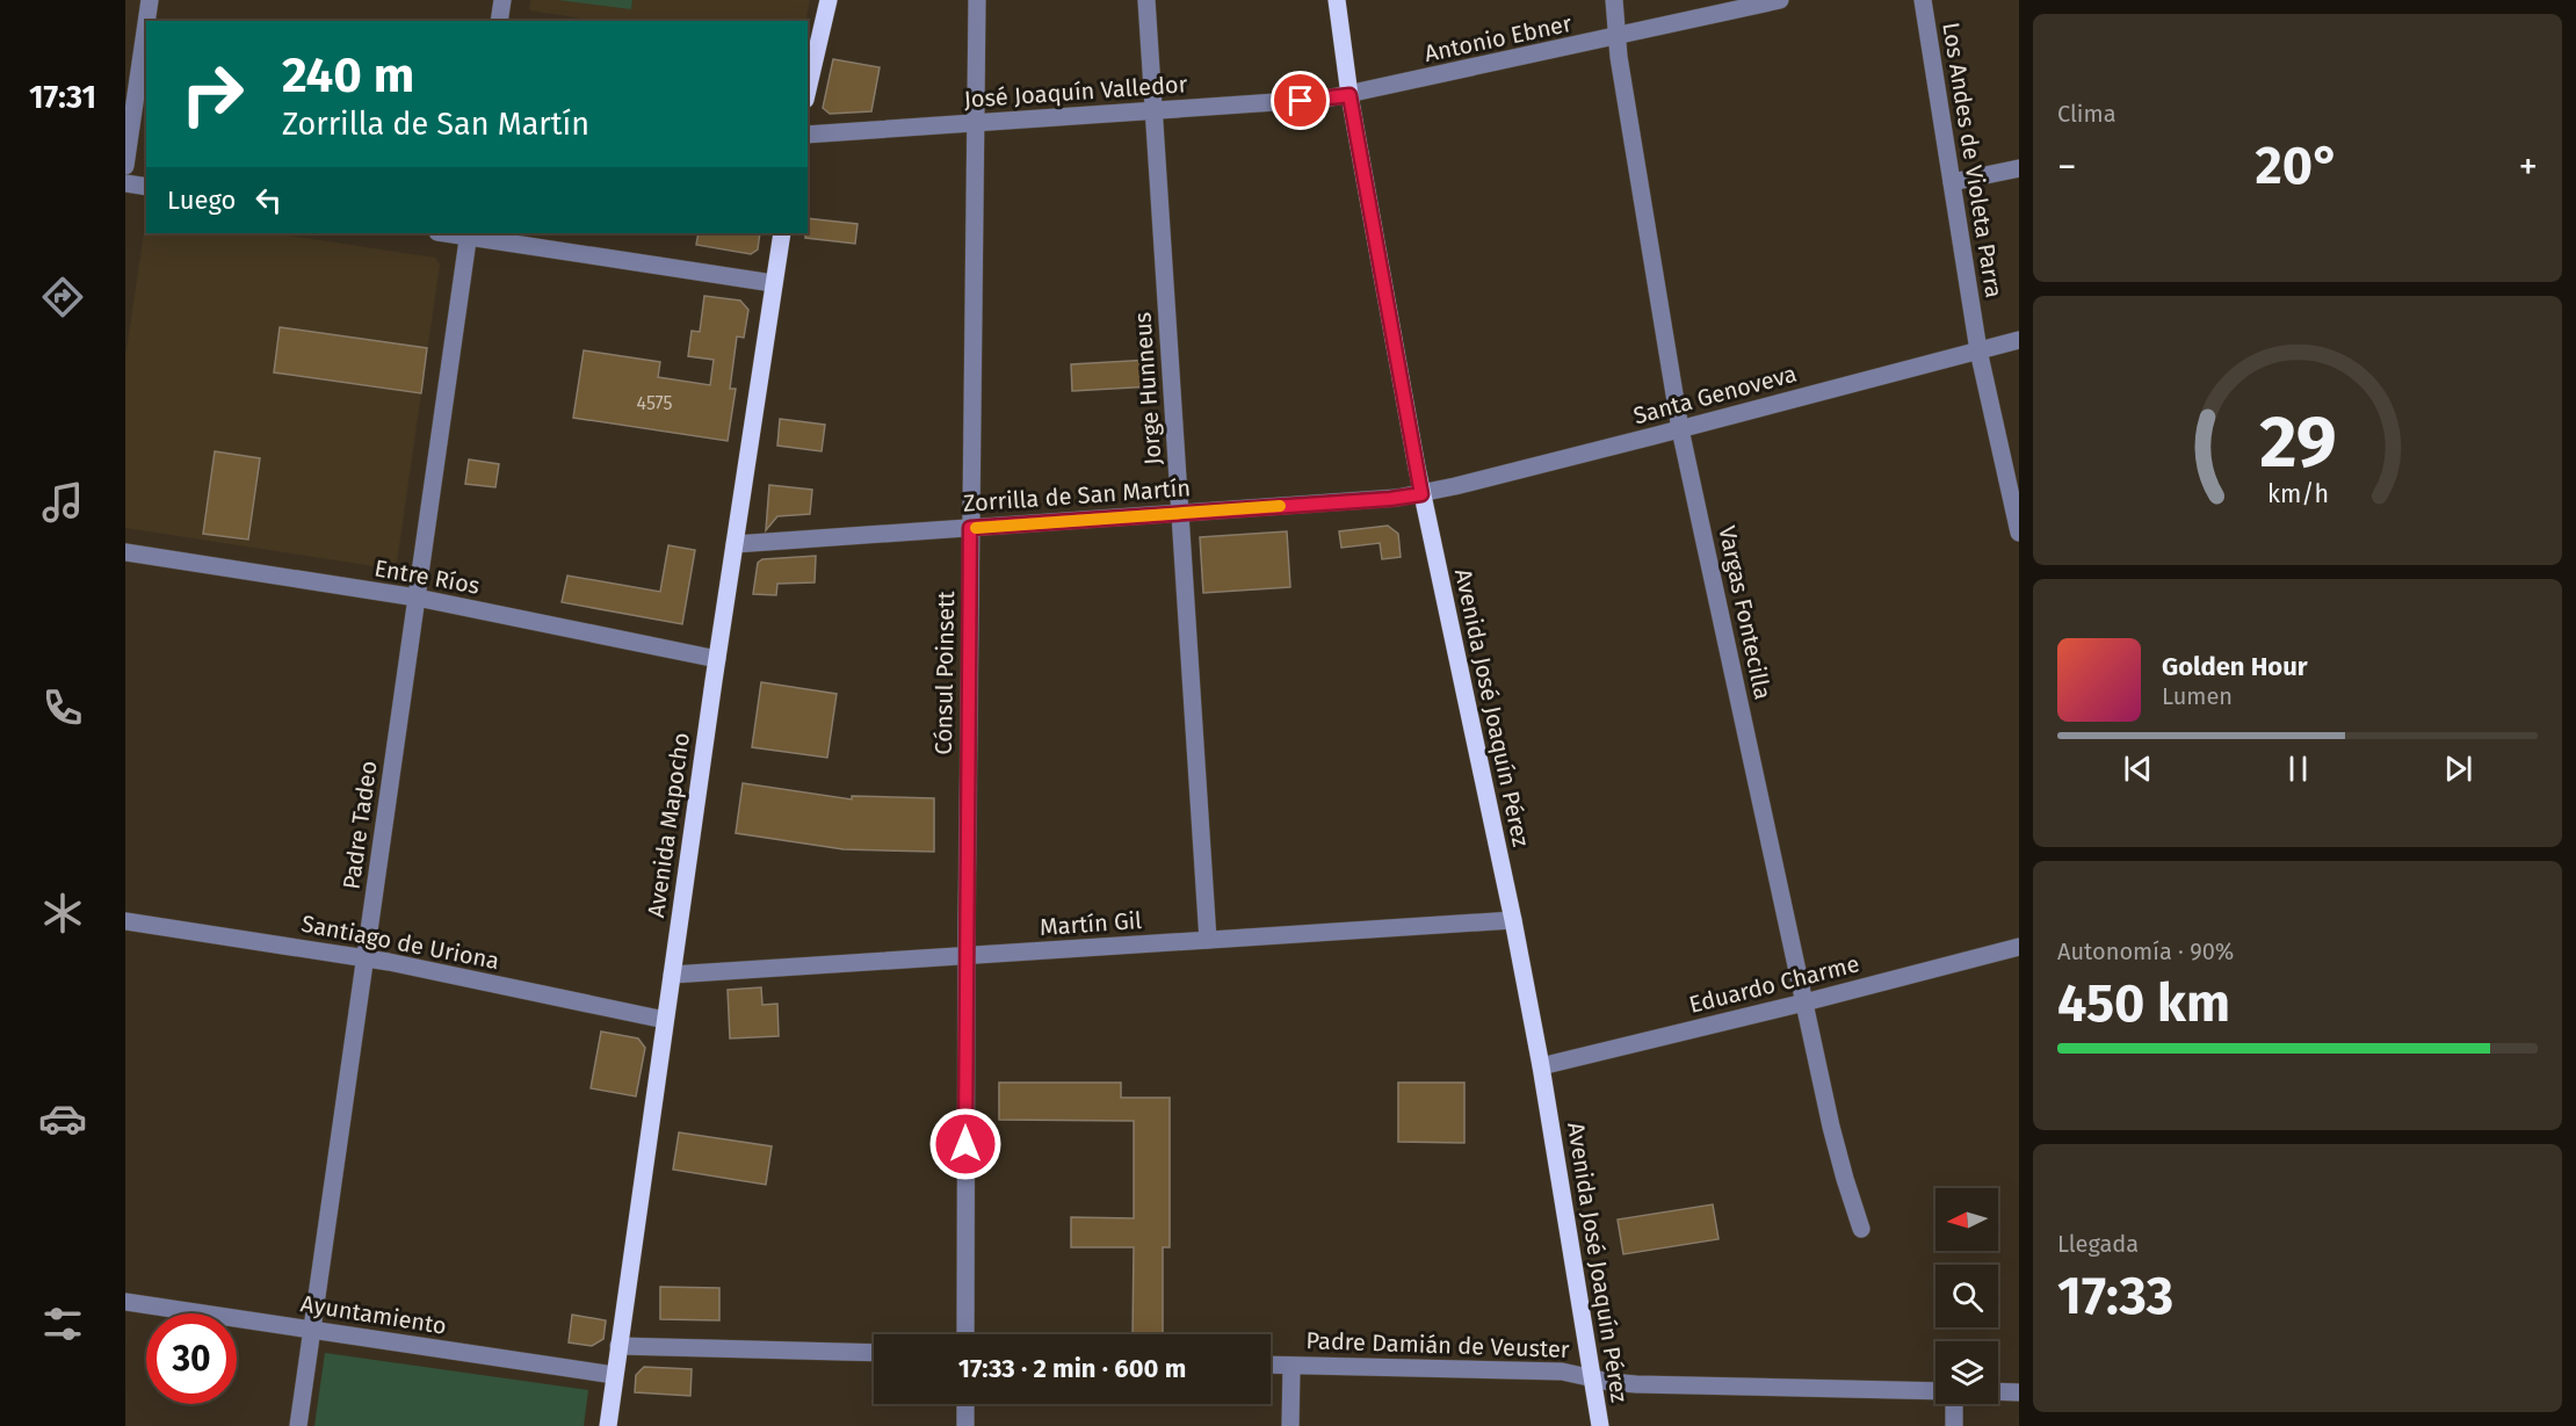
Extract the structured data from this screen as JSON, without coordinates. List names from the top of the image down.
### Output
{
  "streets": {
    "main road": ["Avenida José Joaquín Pérez", "Avenida Mapocho"],
    "street": [
      "Antonio Ebner",
      "José Joaquín Valledor",
      "Los Andes de Violeta Parra",
      "Jorge Hunneus",
      "Santa Genoveva",
      "Zorrilla de San Martín",
      "Entre Ríos",
      "Vargas Fontecilla",
      "Cónsul Poinsett",
      "Padre Tadeo",
      "Martín Gil",
      "Santiago de Uriona",
      "Eduardo Charme",
      "Ayuntamiento",
      "Padre Damián de Veuster"
    ]
  },
  "crossings": [
    ["Antonio Ebner", "José Joaquín Valledor"],
    ["Antonio Ebner", "Vargas Fontecilla"],
    ["Antonio Ebner", "Avenida José Joaquín Pérez"],
    ["José Joaquín Valledor", "Jorge Hunneus"],
    ["José Joaquín Valledor", "Cónsul Poinsett"],
    ["José Joaquín Valledor", "Avenida José Joaquín Pérez"],
    ["Los Andes de Violeta Parra", "Santa Genoveva"],
    ["Jorge Hunneus", "Zorrilla de San Martín"],
    ["Jorge Hunneus", "Martín Gil"],
    ["Santa Genoveva", "Zorrilla de San Martín"],
    ["Santa Genoveva", "Vargas Fontecilla"],
    ["Santa Genoveva", "Avenida José Joaquín Pérez"],
    ["Zorrilla de San Martín", "Cónsul Poinsett"],
    ["Zorrilla de San Martín", "Avenida José Joaquín Pérez"],
    ["Zorrilla de San Martín", "Avenida Mapocho"],
    ["Entre Ríos", "Padre Tadeo"],
    ["Entre Ríos", "Avenida Mapocho"],
    ["Vargas Fontecilla", "Eduardo Charme"],
    ["Cónsul Poinsett", "Martín Gil"],
    ["Avenida José Joaquín Pérez", "Martín Gil"],
    ["Avenida José Joaquín Pérez", "Eduardo Charme"],
    ["Avenida José Joaquín Pérez", "Padre Damián de Veuster"],
    ["Padre Tadeo", "Santiago de Uriona"],
    ["Padre Tadeo", "Ayuntamiento"],
    ["Avenida Mapocho", "Martín Gil"],
    ["Avenida Mapocho", "Santiago de Uriona"],
    ["Avenida Mapocho", "Ayuntamiento"]
  ],
  "house_numbers": ["4575"],
  "north": "left",
  "page": {
    "tabs": "17:31",
    "tile": [
      "Clima",
      ["Autonomía · 90%", "450 km"],
      ["Llegada", "17:33"]
    ],
    "turn": ["240 m", "Zorrilla de San Martín"],
    "heat": ["−", "20°", "+"],
    "then": "Luego",
    "song": ["Golden Hour", "Lumen"],
    "limit": "30",
    "trip": "17:33 · 2 min · 600 m",
    "gauge": ["29", "km/h"]
  }
}
